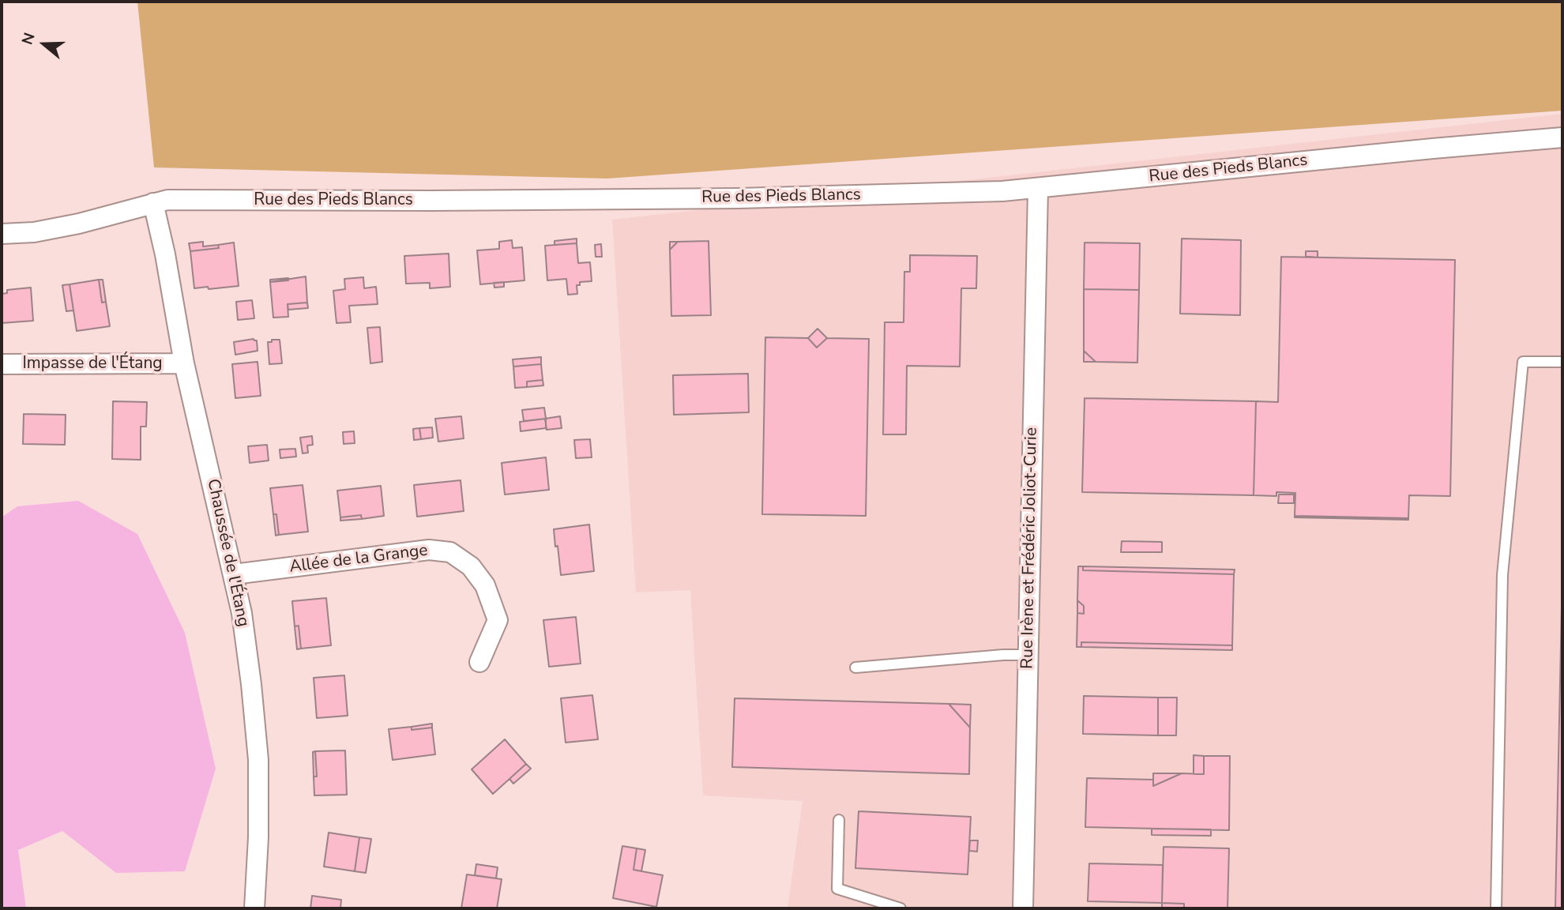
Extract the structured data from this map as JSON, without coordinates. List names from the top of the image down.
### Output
{
  "streets": {
    "street": [
      "Rue des Pieds Blancs",
      "Impasse de l'Étang",
      "Rue Irène et Frédéric Joliot-Curie",
      "Chaussée de l'Étang",
      "Allée de la Grange"
    ]
  },
  "crossings": [
    ["Rue des Pieds Blancs", "Rue Irène et Frédéric Joliot-Curie"],
    ["Rue des Pieds Blancs", "Chaussée de l'Étang"],
    ["Impasse de l'Étang", "Chaussée de l'Étang"],
    ["Chaussée de l'Étang", "Allée de la Grange"]
  ],
  "north": "left"
}
